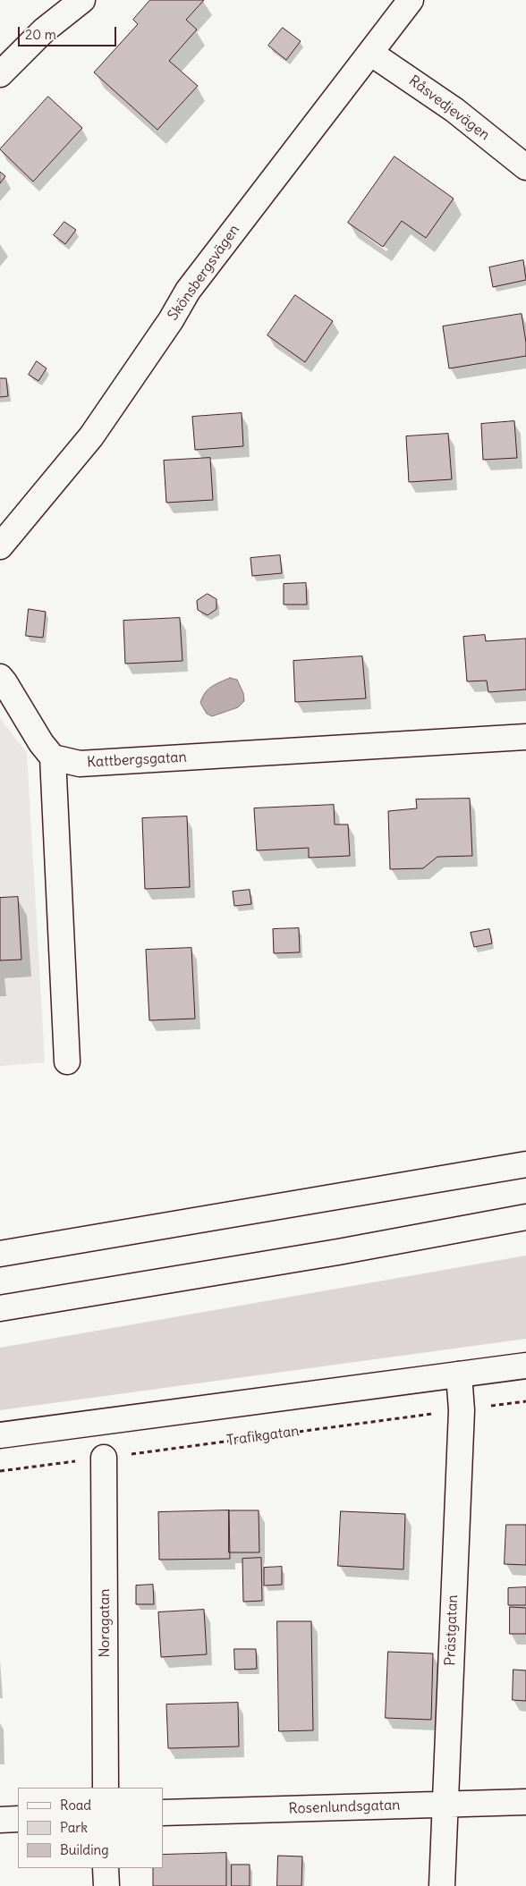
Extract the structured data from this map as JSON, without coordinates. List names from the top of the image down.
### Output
{
  "streets": {
    "main road": [
      "Råsvedjevägen",
      "Skönsbergsvägen",
      "Kattbergsgatan",
      "Noragatan",
      "Prästgatan",
      "Rosenlundsgatan"
    ],
    "path": ["Trafikgatan"]
  },
  "crossings": [
    ["Råsvedjevägen", "Skönsbergsvägen"],
    ["Trafikgatan", "Noragatan"],
    ["Trafikgatan", "Prästgatan"],
    ["Prästgatan", "Rosenlundsgatan"]
  ],
  "legend": ["Road", "Park", "Building"],
  "scale_bar": "20 m"
}
